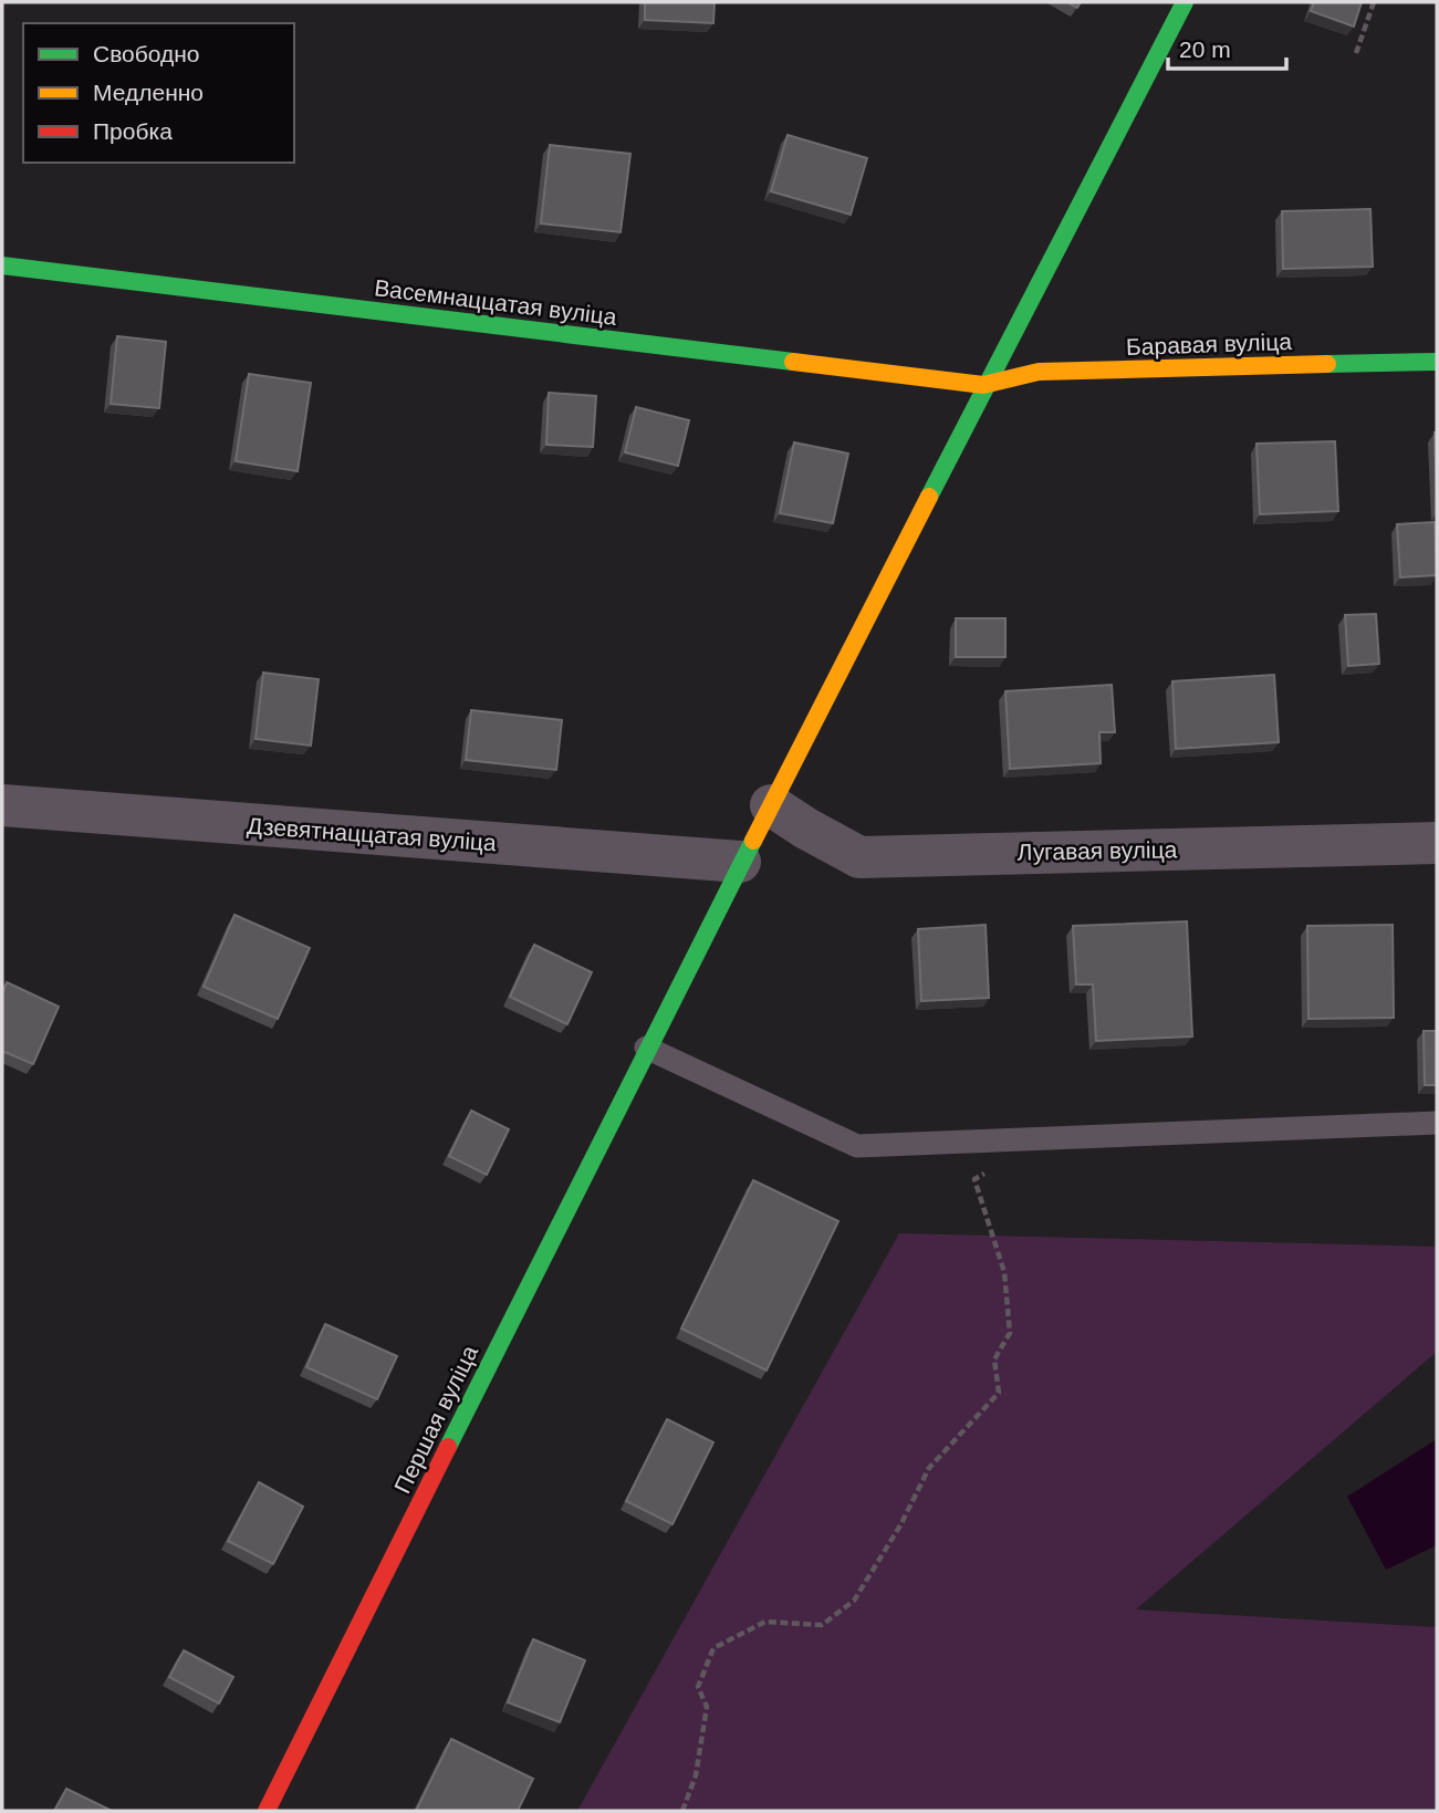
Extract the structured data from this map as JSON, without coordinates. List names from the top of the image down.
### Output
{
  "streets": {
    "main road": ["Васемнаццатая вуліца", "Баравая вуліца", "Першая вуліца"],
    "street": ["Дзевятнаццатая вуліца", "Лугавая вуліца"]
  },
  "crossings": [
    ["Васемнаццатая вуліца", "Баравая вуліца"],
    ["Васемнаццатая вуліца", "Першая вуліца"],
    ["Баравая вуліца", "Першая вуліца"],
    ["Дзевятнаццатая вуліца", "Першая вуліца"],
    ["Лугавая вуліца", "Першая вуліца"]
  ],
  "legend": ["Свободно", "Медленно", "Пробка"],
  "scale_bar": "20 m"
}
